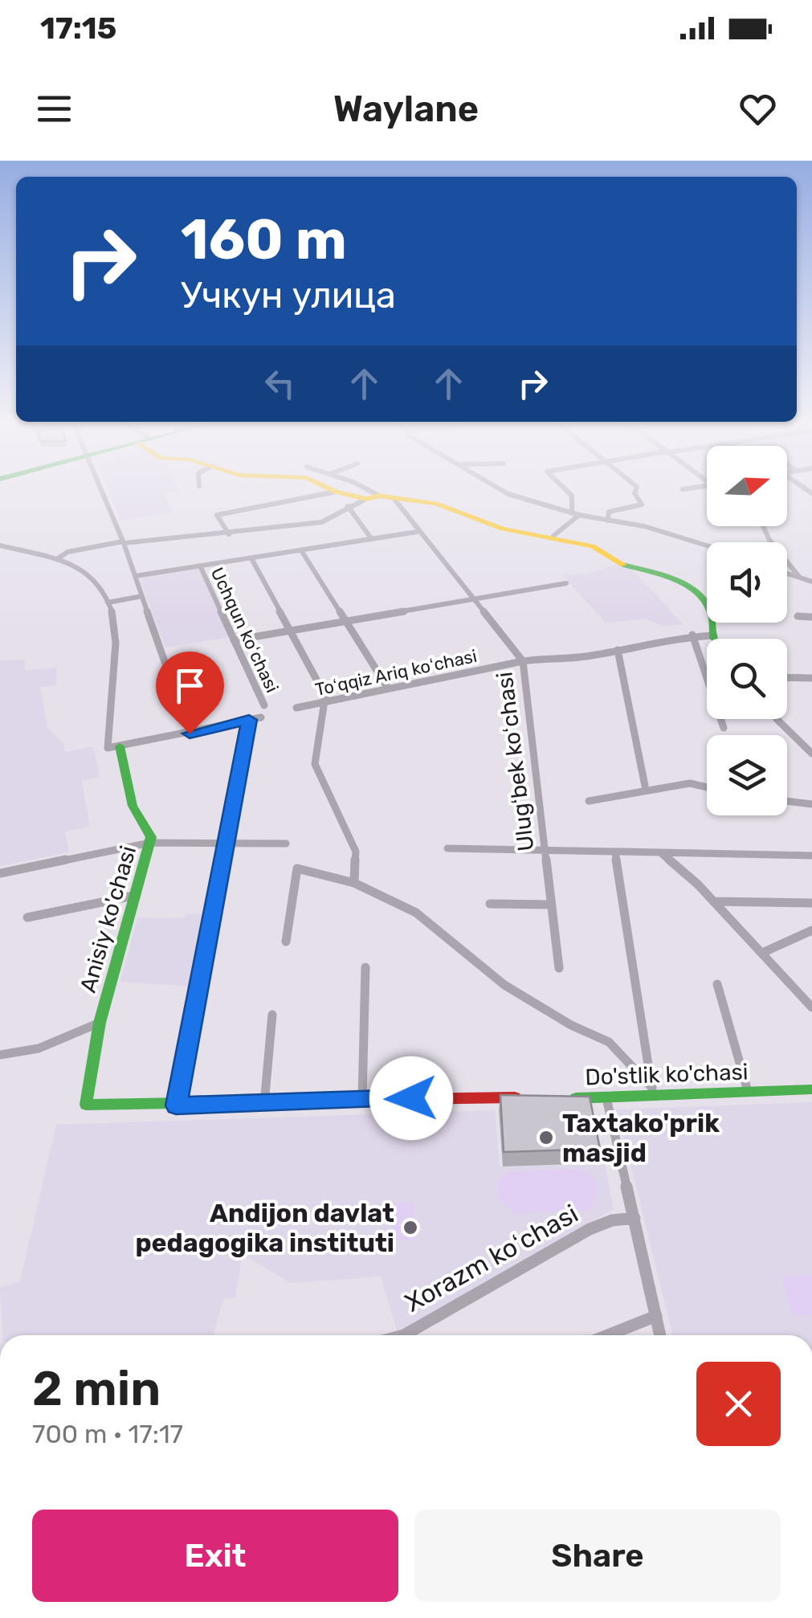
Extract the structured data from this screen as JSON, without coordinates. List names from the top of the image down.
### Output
{
  "streets": {
    "street": [
      "Uchqun koʻchasi",
      "Toʻqqiz Ariq koʻchasi",
      "Ulugʻbek koʻchasi",
      "Anisiy ko'chasi",
      "Do'stlik ko'chasi",
      "Xorazm koʻchasi"
    ]
  },
  "crossings": [
    ["Toʻqqiz Ariq koʻchasi", "Ulugʻbek koʻchasi"]
  ],
  "places": ["Taxtako'prik masjid", "Andijon davlat pedagogika instituti"],
  "north": "right",
  "page": {
    "status": "17:15",
    "header": "Waylane",
    "turn": ["160 m", "Учкун улица"],
    "heading": ["2 min", "700 m · 17:17"],
    "buttons": ["Exit", "Share"]
  }
}
